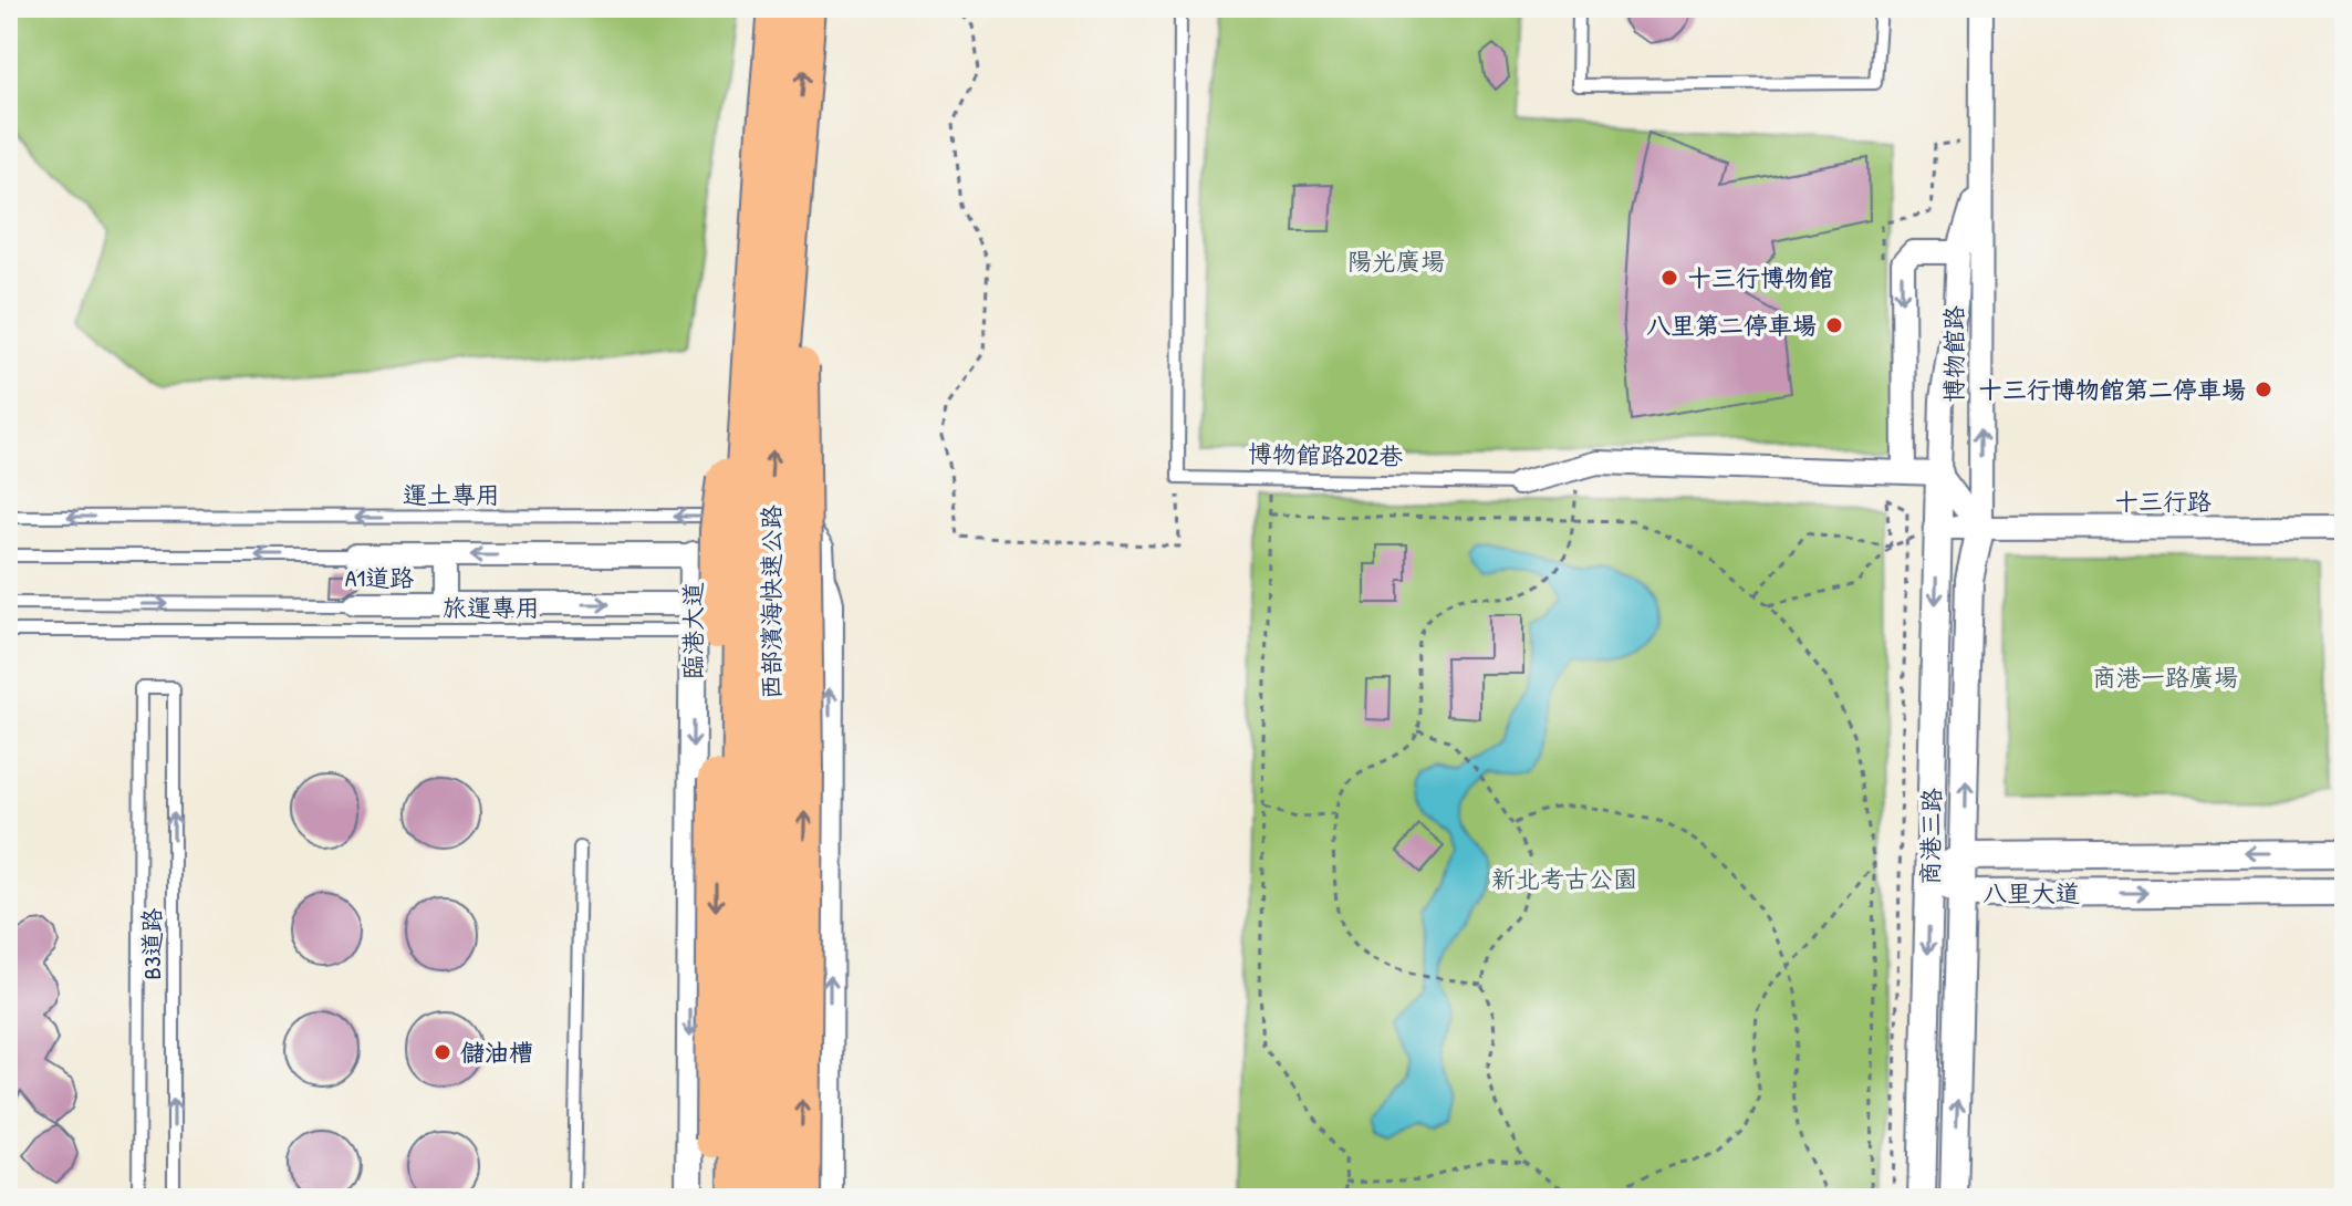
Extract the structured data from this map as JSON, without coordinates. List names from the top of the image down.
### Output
{
  "streets": {
    "highway": ["西部濱海快速公路"],
    "street": [
      "博物館路",
      "博物館路202巷",
      "十三行路",
      "A1道路",
      "臨港大道",
      "商港三路",
      "八里大道"
    ],
    "lane": ["運土專用", "旅運專用", "B3道路"]
  },
  "crossings": [
    ["博物館路", "博物館路202巷"],
    ["博物館路", "十三行路"],
    ["博物館路", "商港三路"],
    ["博物館路202巷", "商港三路"],
    ["運土專用", "臨港大道"],
    ["十三行路", "商港三路"],
    ["A1道路", "旅運專用"],
    ["A1道路", "臨港大道"],
    ["旅運專用", "臨港大道"],
    ["商港三路", "八里大道"]
  ],
  "one_way": ["運土專用"],
  "parks": ["陽光廣場", "商港一路廣場", "新北考古公園"],
  "places": [
    "十三行博物館",
    "八里第二停車場",
    "十三行博物館第二停車場",
    "儲油槽"
  ]
}
